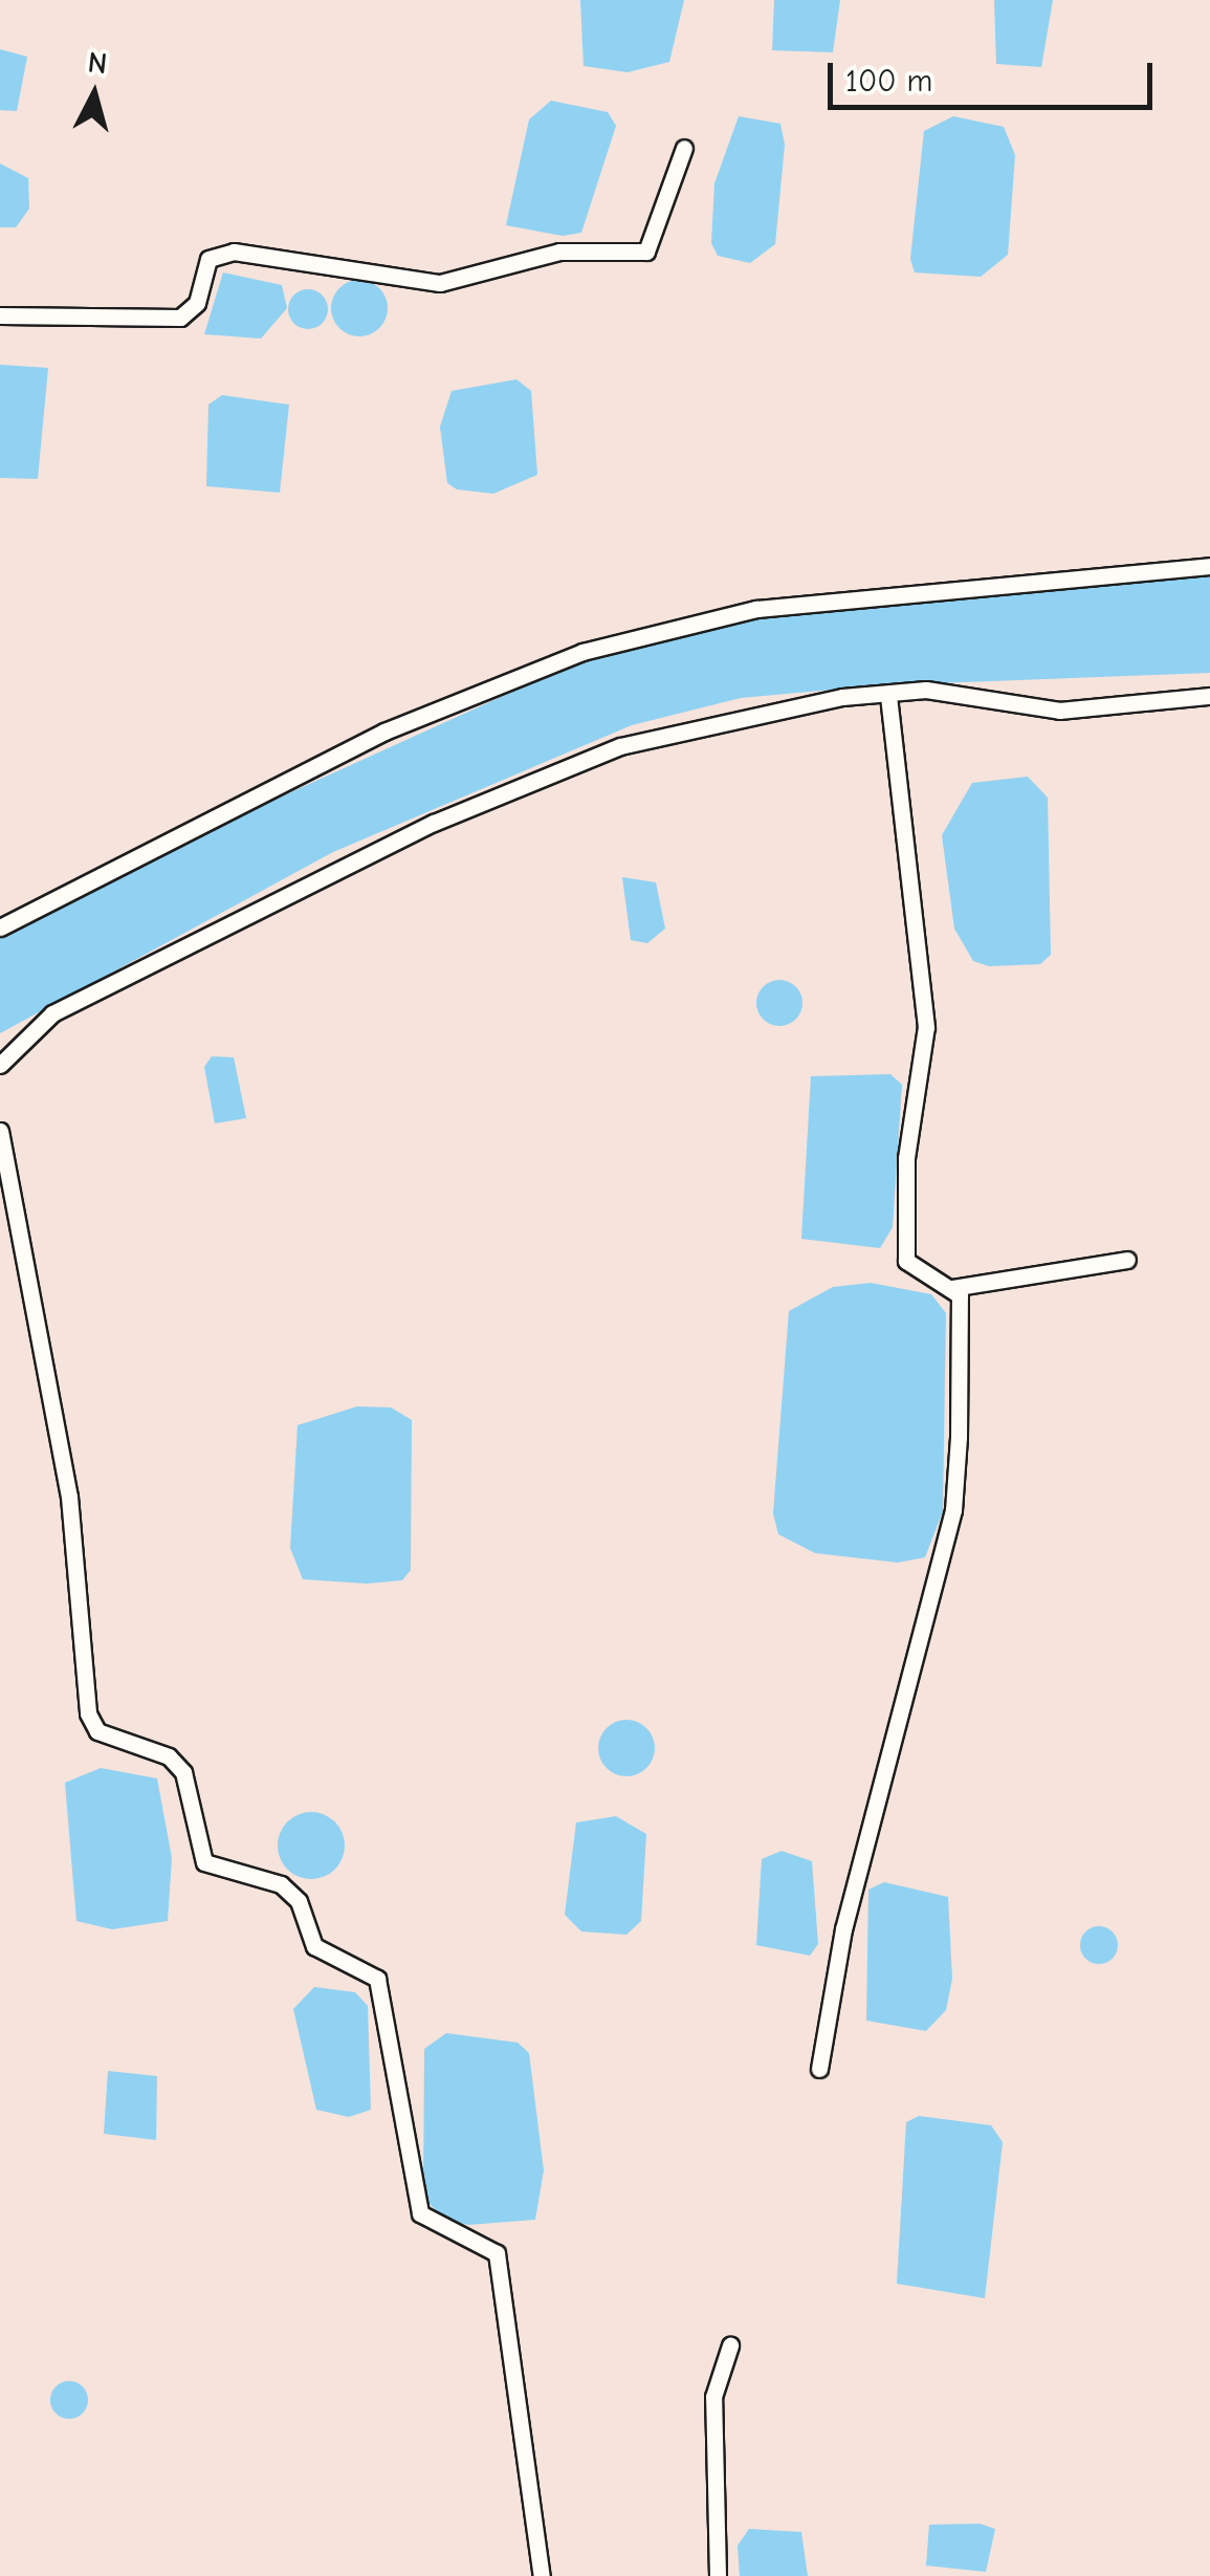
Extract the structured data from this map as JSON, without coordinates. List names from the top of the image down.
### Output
{
  "scale_bar": "100 m",
  "north": "top"
}
